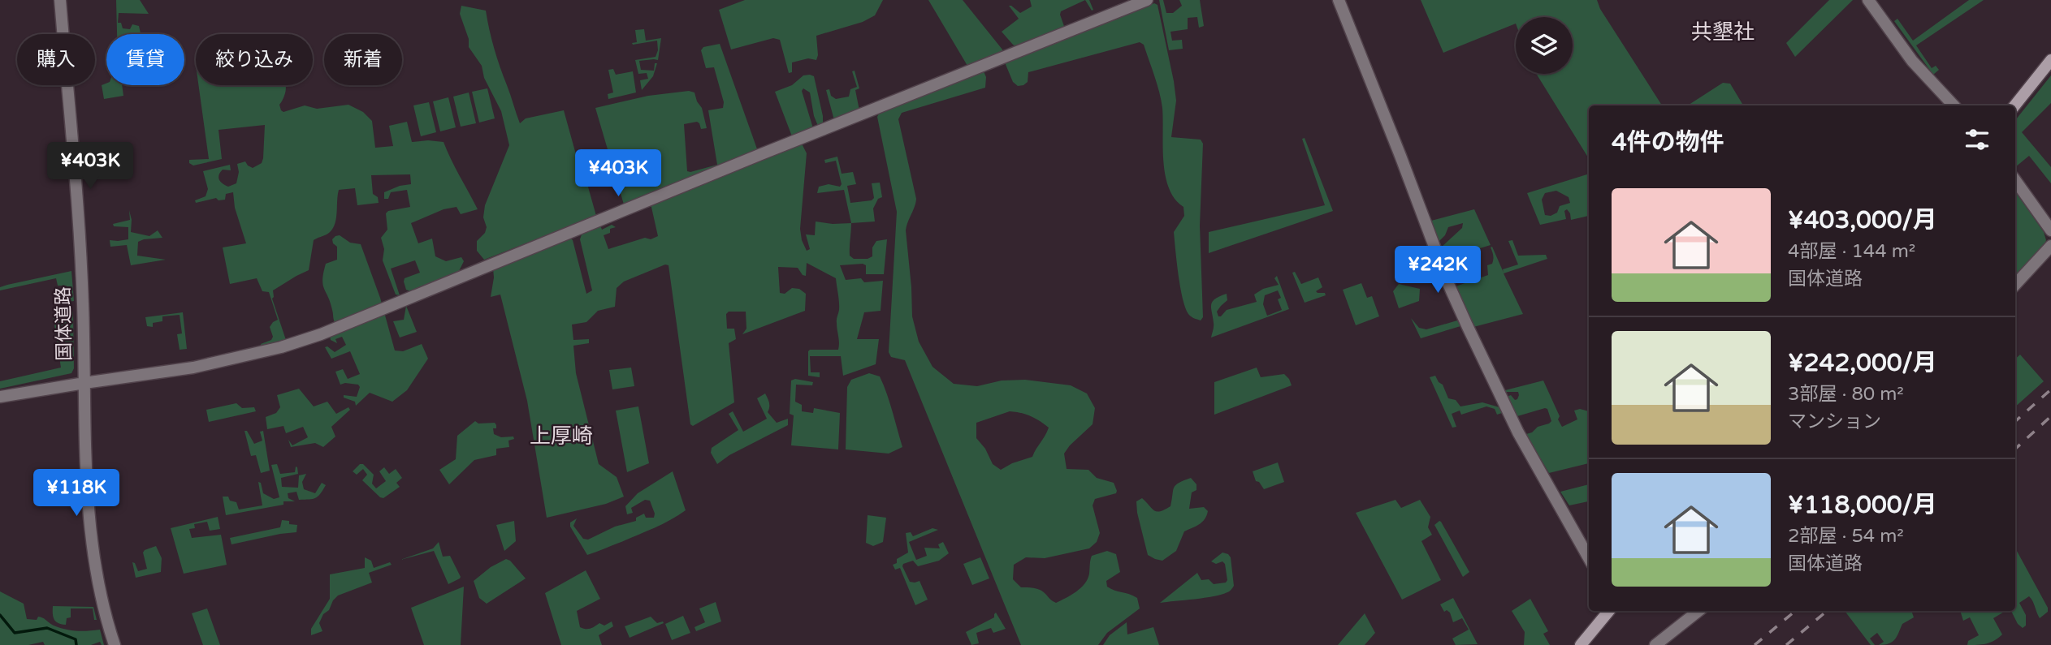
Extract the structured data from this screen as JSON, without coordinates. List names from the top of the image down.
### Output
{
  "streets": {
    "street": ["国体道路"]
  },
  "districts": ["共墾社", "上厚崎"],
  "page": {
    "chip": [
      "購入",
      "賃貸",
      "絞り込み",
      "新着"
    ],
    "heading": "4件の物件",
    "price": [
      "¥403K",
      "¥403K",
      "¥242K",
      "¥118K"
    ],
    "list": [
      {
        "name": "¥403,000/月",
        "note": "4部屋 · 144 m² · 国体道路"
      },
      {
        "name": "¥242,000/月",
        "note": "3部屋 · 80 m² · マンション"
      },
      {
        "name": "¥118,000/月",
        "note": "2部屋 · 54 m² · 国体道路"
      }
    ]
  }
}
